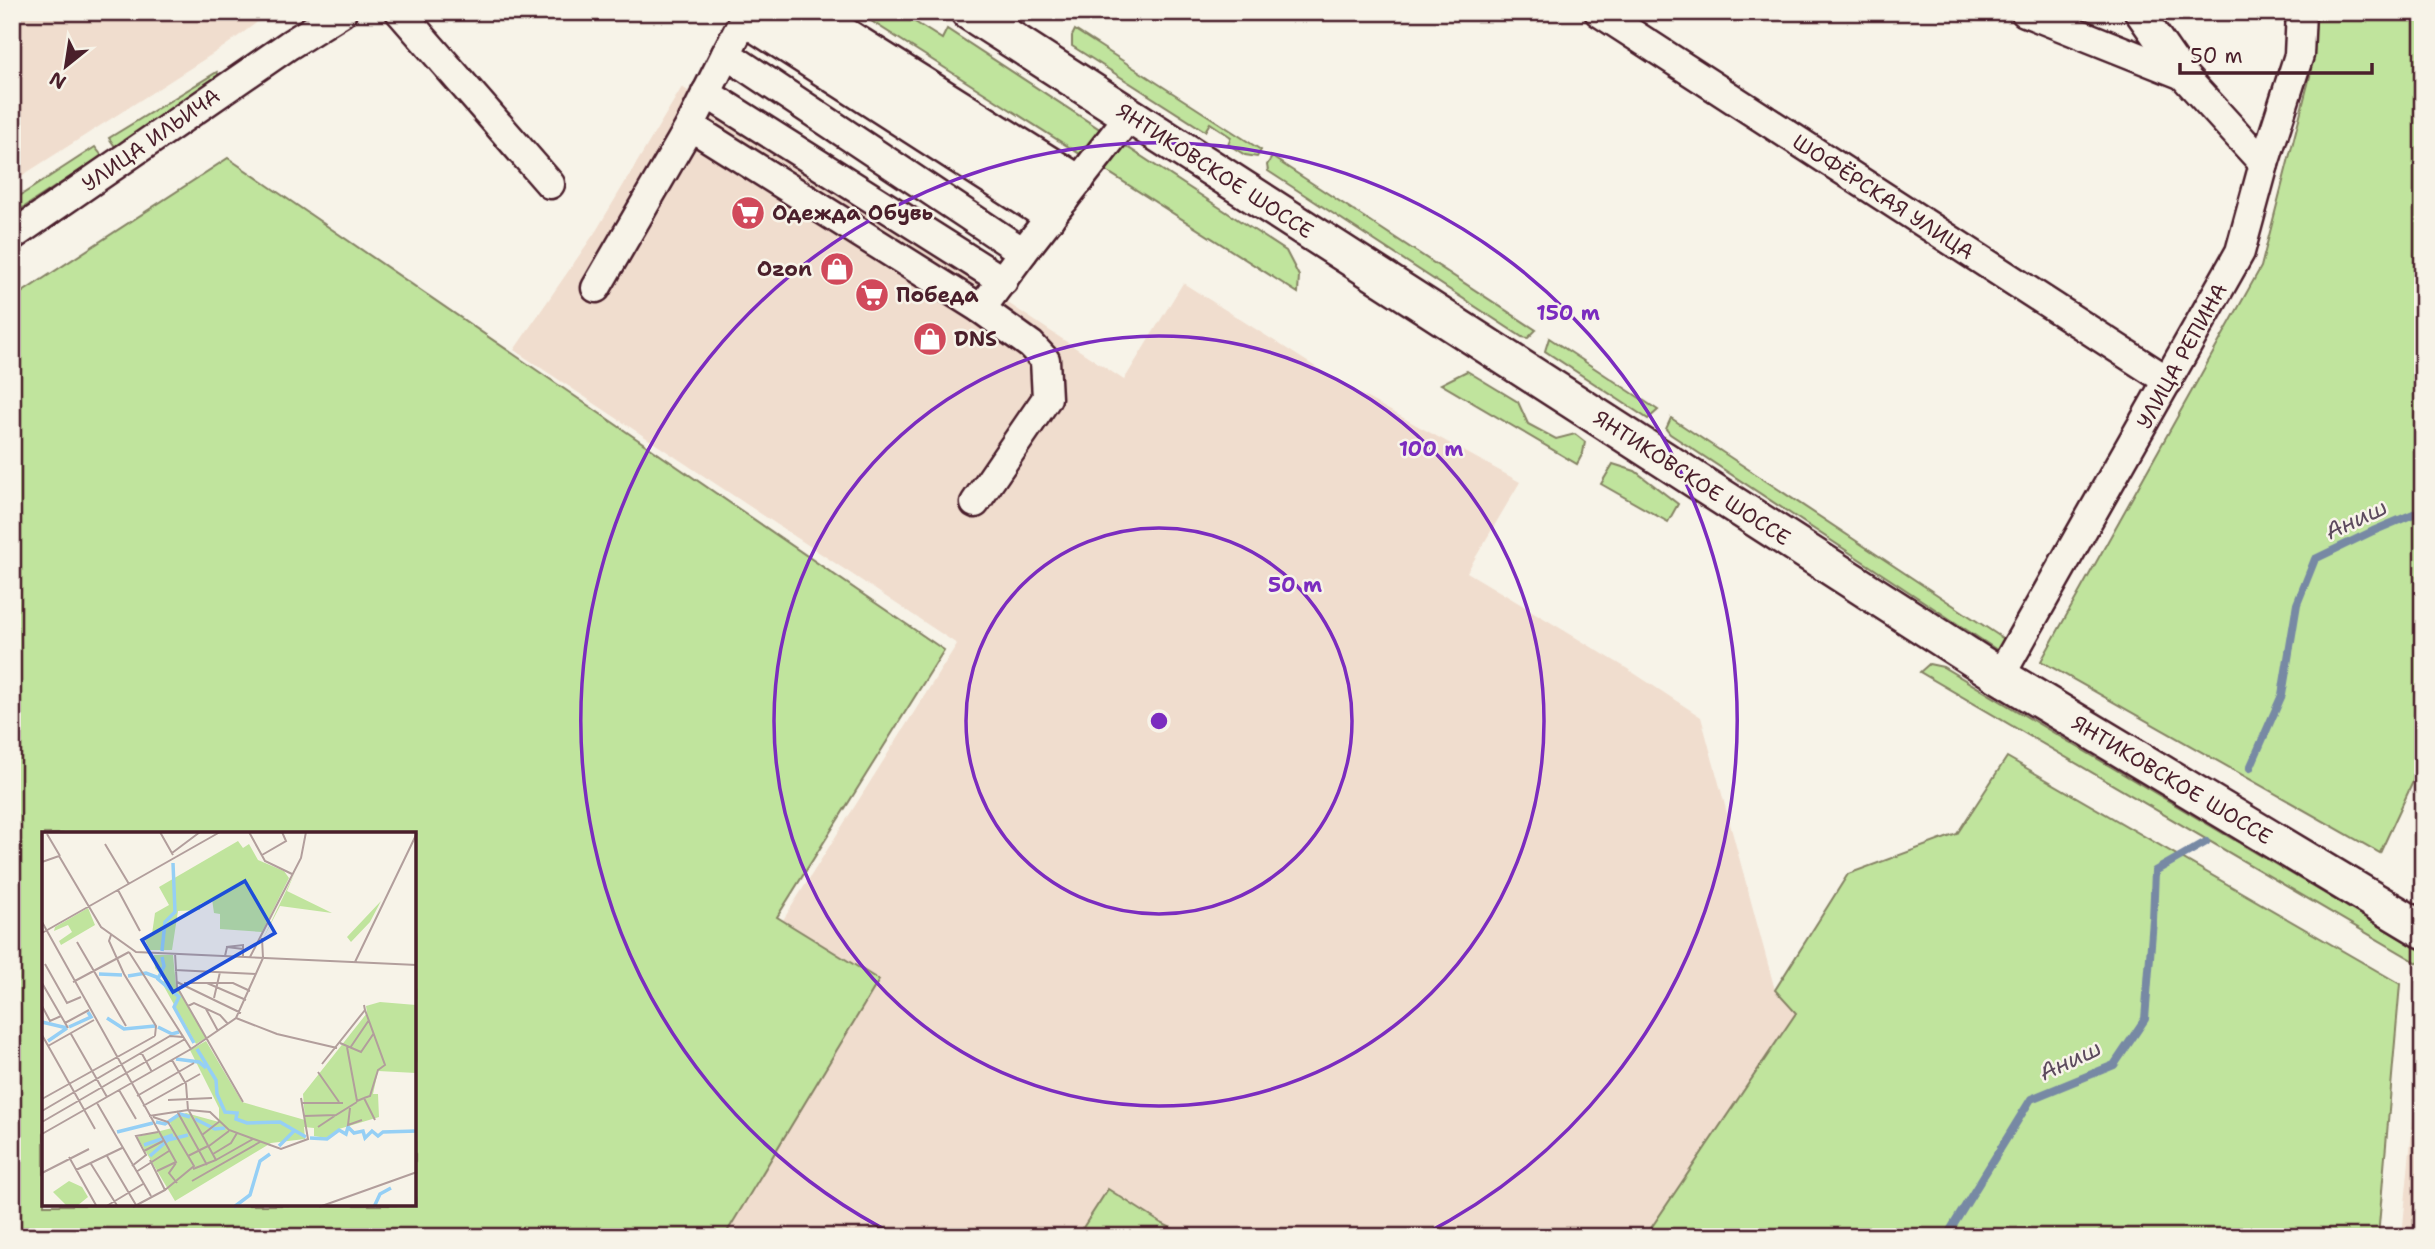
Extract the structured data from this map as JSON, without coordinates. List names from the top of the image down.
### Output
{
  "streets": {
    "main road": ["ЯНТИКОВСКОЕ ШОССЕ"],
    "street": ["УЛИЦА ИЛЬИЧА", "ШОФЁРСКАЯ УЛИЦА", "УЛИЦА РЕПИНА"]
  },
  "crossings": [
    ["ЯНТИКОВСКОЕ ШОССЕ", "УЛИЦА РЕПИНА"],
    ["ШОФЁРСКАЯ УЛИЦА", "УЛИЦА РЕПИНА"]
  ],
  "water": ["Аниш"],
  "places": {
    "supermarket": ["Одежда Обувь", "Победа"],
    "shop": ["Ozon", "DNS"]
  },
  "scale_bar": "50 m",
  "north": "bottom left",
  "rings": ["150 m", "100 m", "50 m"]
}
